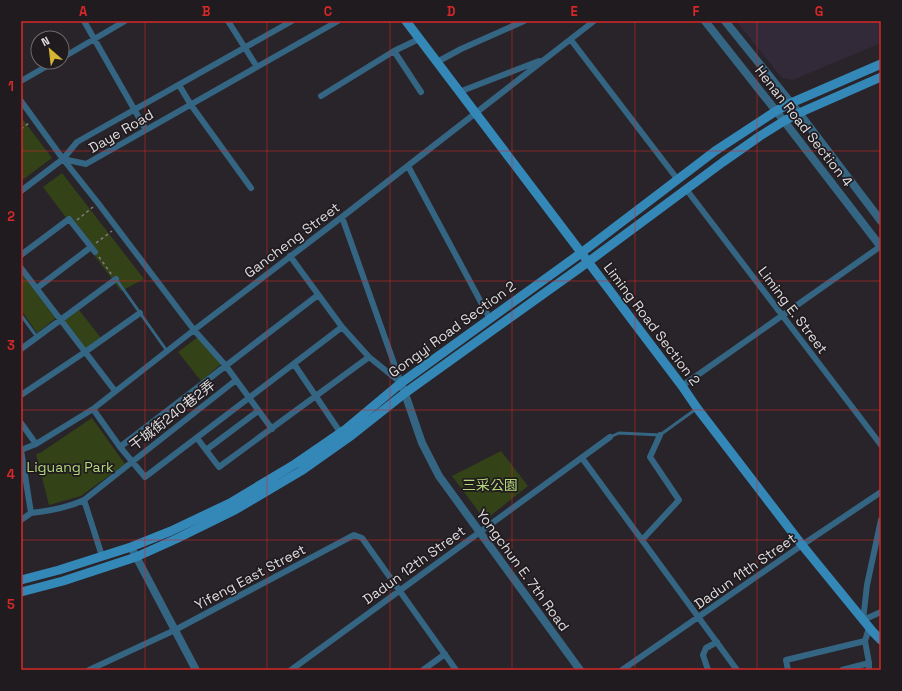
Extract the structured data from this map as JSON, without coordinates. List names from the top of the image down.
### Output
{
  "streets": {
    "main road": ["Liming Road Section 2", "Gongyi Road Section 2"],
    "street": [
      "Henan Road Section 4",
      "Daye Road",
      "Gancheng Street",
      "Liming E. Street",
      "干城街240巷2弄",
      "Dadun 12th Street",
      "Yongchun E. 7th Road",
      "Dadun 11th Street",
      "Yifeng East Street"
    ]
  },
  "crossings": [
    ["Henan Road Section 4", "Gongyi Road Section 2"],
    ["Gancheng Street", "Liming Road Section 2"],
    ["Gancheng Street", "Yongchun E. 7th Road"],
    ["Liming E. Street", "Gongyi Road Section 2"],
    ["Liming Road Section 2", "Gongyi Road Section 2"],
    ["Liming Road Section 2", "Dadun 11th Street"],
    ["Gongyi Road Section 2", "Yongchun E. 7th Road"],
    ["Dadun 12th Street", "Yongchun E. 7th Road"],
    ["Dadun 12th Street", "Yifeng East Street"]
  ],
  "parks": ["Liguang Park", "三采公園"],
  "north": "top left",
  "grid": {
    "columns": [
      "A",
      "B",
      "C",
      "D",
      "E",
      "F",
      "G"
    ],
    "rows": [
      "1",
      "2",
      "3",
      "4",
      "5"
    ]
  }
}
